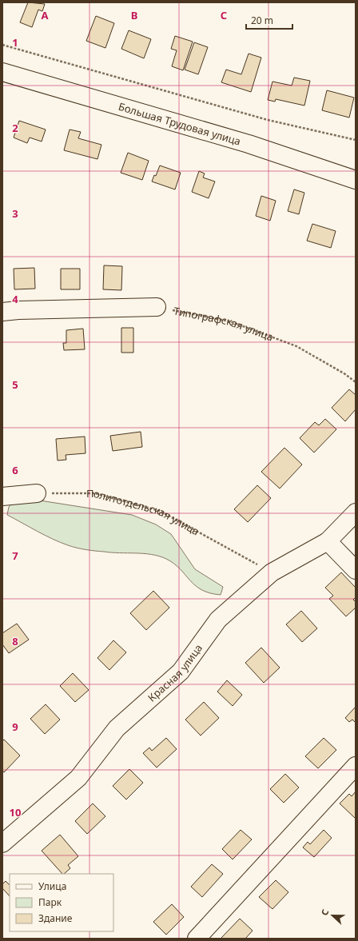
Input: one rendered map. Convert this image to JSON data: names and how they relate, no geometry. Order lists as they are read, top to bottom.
{
  "streets": {
    "street": ["Большая Трудовая улица", "Красная улица"],
    "path": ["Типографская улица", "Политотдельская улица"]
  },
  "crossings": [
    ["Политотдельская улица", "Красная улица"]
  ],
  "legend": ["Улица", "Парк", "Здание"],
  "scale_bar": "20 m",
  "north": "left",
  "grid": {
    "columns": ["A", "B", "C"],
    "rows": [
      "1",
      "2",
      "3",
      "4",
      "5",
      "6",
      "7",
      "8",
      "9",
      "10"
    ]
  }
}
